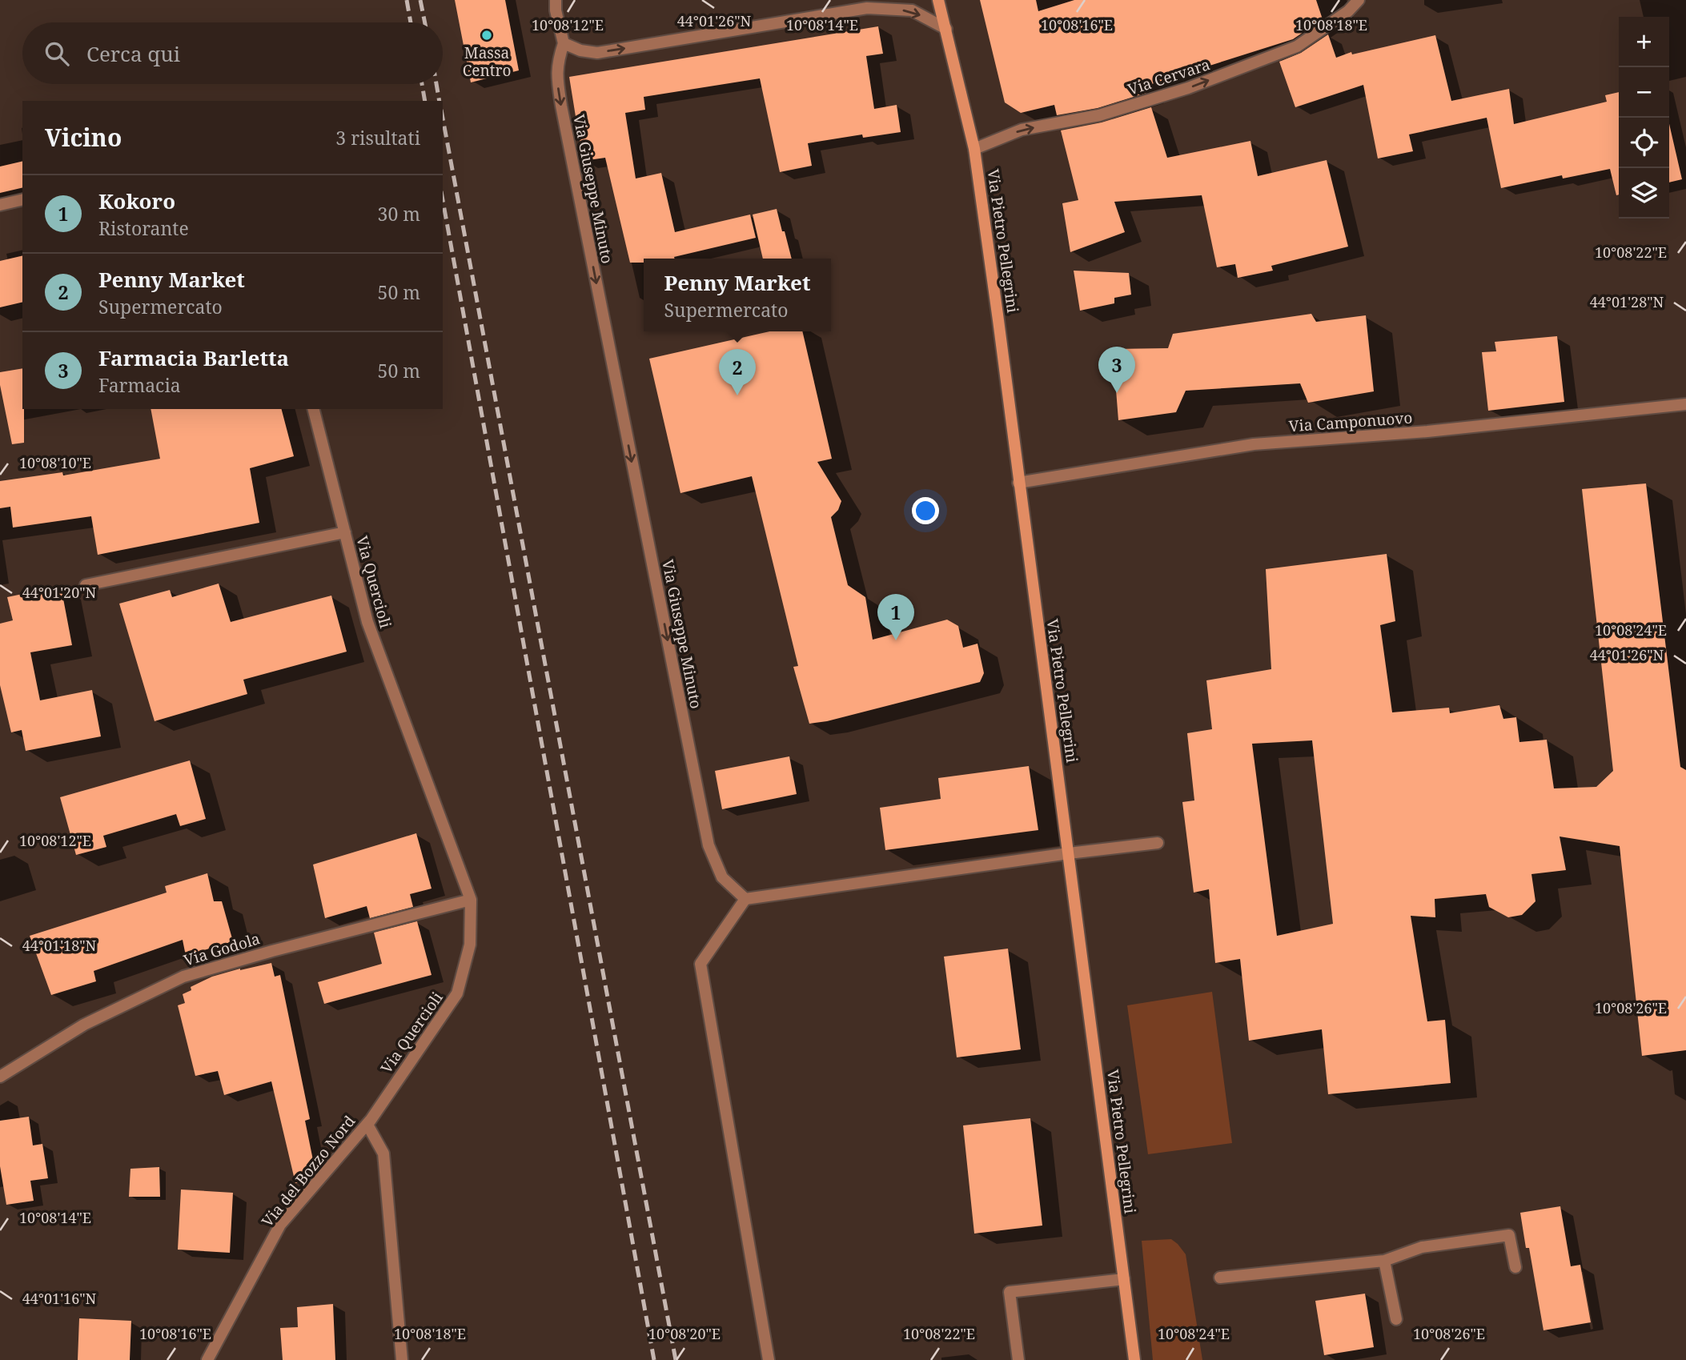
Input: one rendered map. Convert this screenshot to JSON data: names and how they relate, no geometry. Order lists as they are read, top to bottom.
{
  "streets": {
    "main road": ["Via Pietro Pellegrini"],
    "street": [
      "Via Cervara",
      "Via Giuseppe Minuto",
      "Via Camponuovo",
      "Via Quercioli",
      "Via Godola",
      "Via del Bozzo Nord"
    ]
  },
  "crossings": [
    ["Via Cervara", "Via Pietro Pellegrini"],
    ["Via Pietro Pellegrini", "Via Camponuovo"],
    ["Via Quercioli", "Via Godola"],
    ["Via Quercioli", "Via del Bozzo Nord"]
  ],
  "one_way": ["Via Cervara", "Via Giuseppe Minuto"],
  "places": ["Massa Centro"],
  "page": {
    "map_buttons": ["+", "−"],
    "search": "Cerca qui",
    "heading": ["Vicino", "3 risultati"],
    "list": [
      {
        "mark": "1",
        "name": "Kokoro",
        "note": "Ristorante",
        "value": "30 m"
      },
      {
        "mark": "2",
        "name": "Penny Market",
        "note": "Supermercato",
        "value": "50 m"
      },
      {
        "mark": "3",
        "name": "Farmacia Barletta",
        "note": "Farmacia",
        "value": "50 m"
      }
    ],
    "popup": ["Penny Market", "Supermercato"],
    "pins": ["3", "2", "1"]
  },
  "coordinates": [
    "44°01'26\"N",
    "10°08'12\"E",
    "10°08'14\"E",
    "10°08'16\"E",
    "10°08'18\"E",
    "10°08'22\"E",
    "44°01'28\"N",
    "10°08'10\"E",
    "44°01'20\"N",
    "10°08'24\"E",
    "44°01'18\"N",
    "10°08'26\"E",
    "44°01'16\"N",
    "10°08'20\"E"
  ]
}
